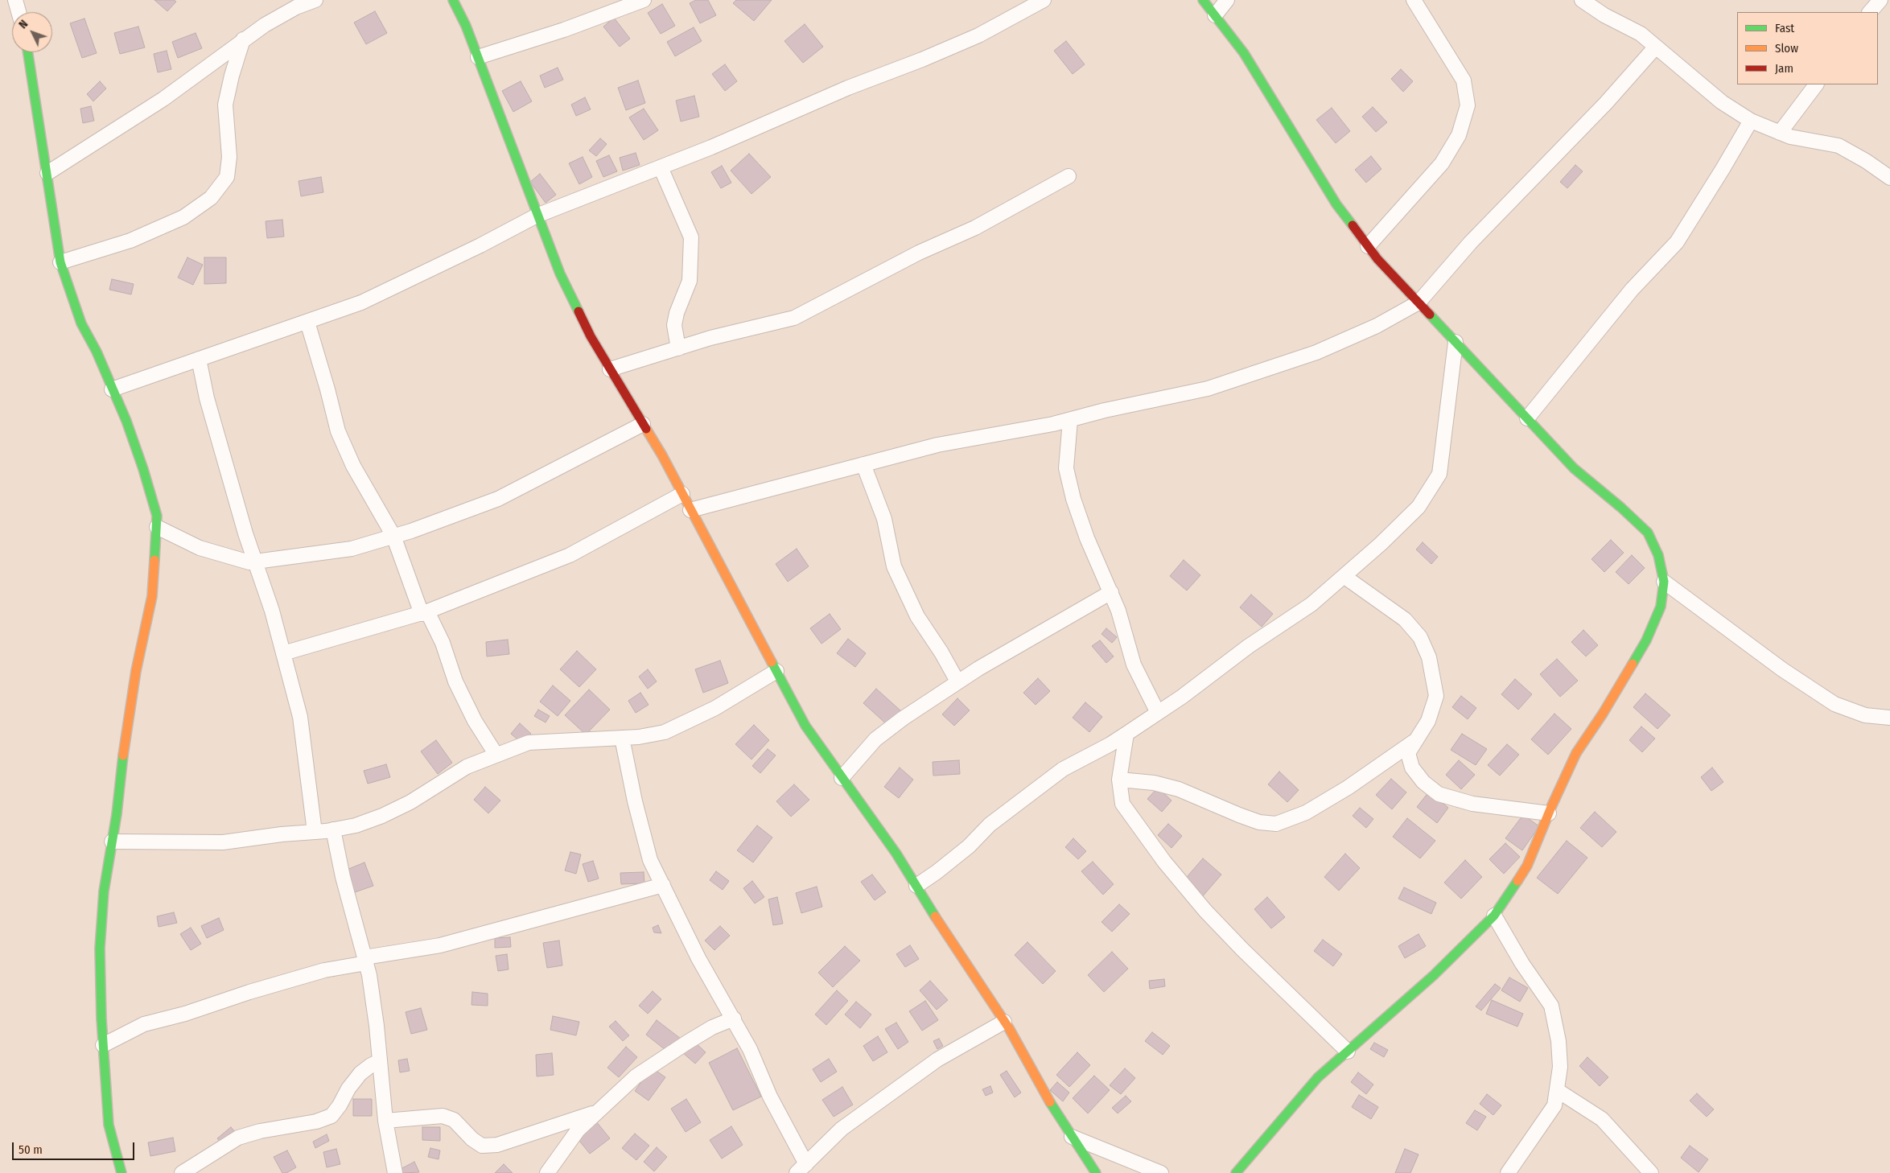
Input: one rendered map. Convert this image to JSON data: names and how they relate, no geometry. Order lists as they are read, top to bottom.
{
  "legend": ["Fast", "Slow", "Jam"],
  "scale_bar": "50 m",
  "north": "top left"
}
